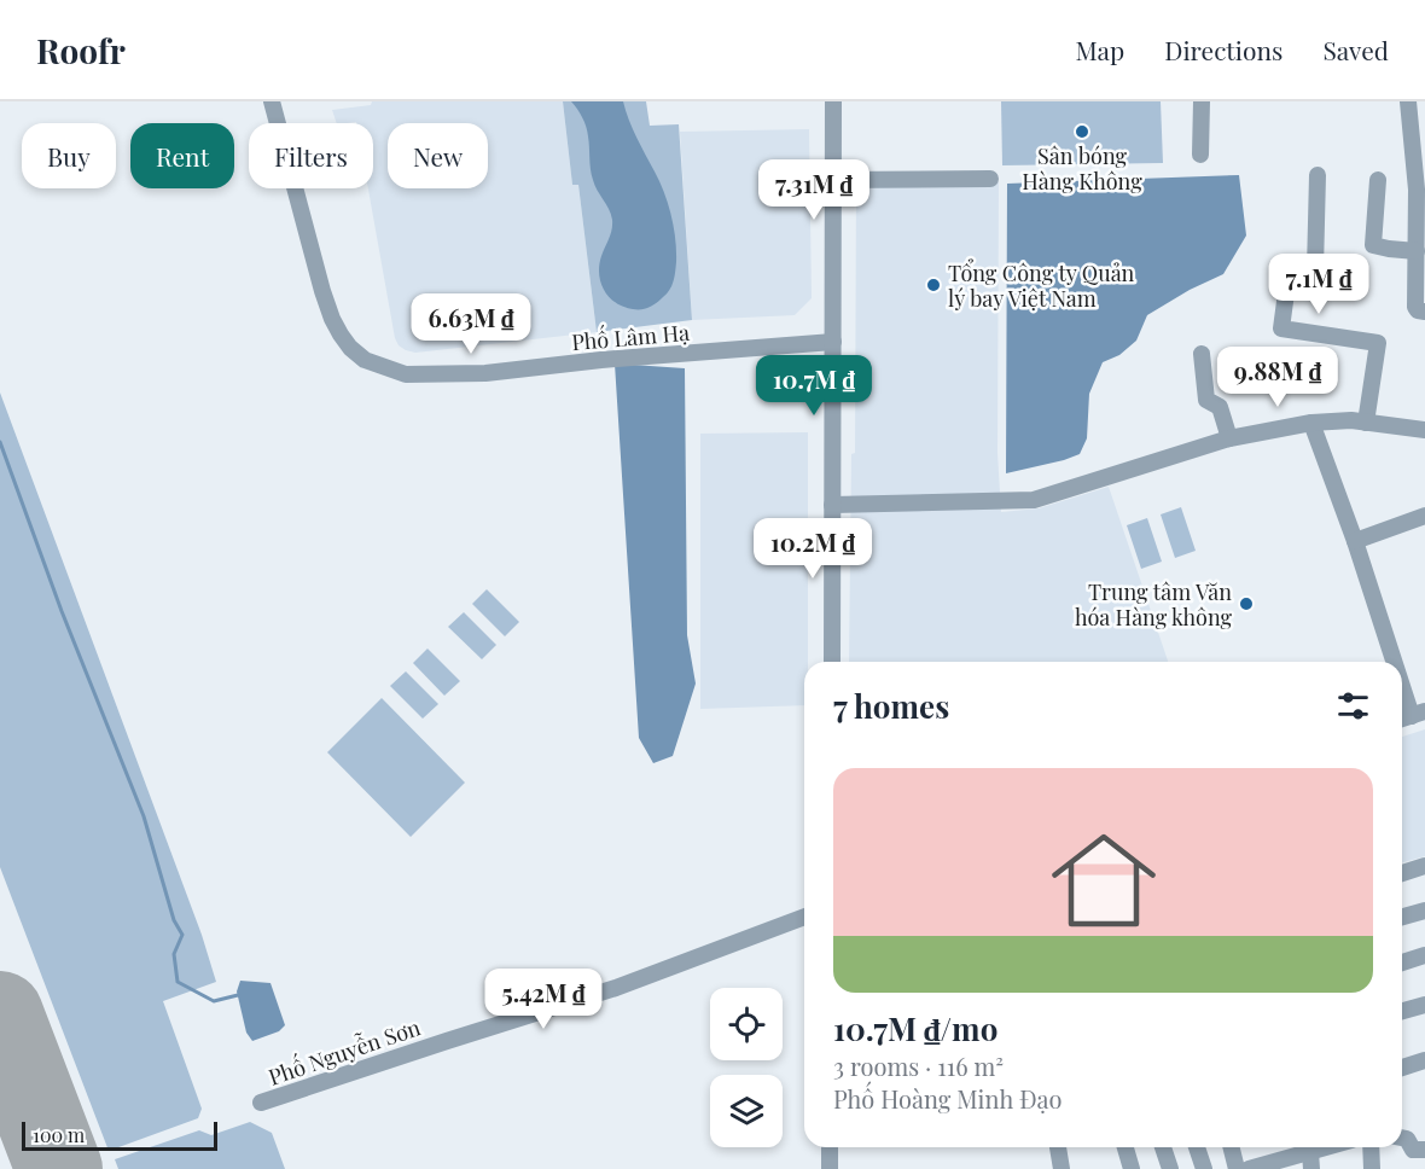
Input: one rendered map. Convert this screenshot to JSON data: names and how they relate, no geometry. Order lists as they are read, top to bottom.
{
  "streets": {
    "street": ["Phố Lâm Hạ", "Phố Nguyễn Sơn"]
  },
  "places": ["Sân bóng Hàng Không", "Tổng Công ty Quản lý bay Việt Nam", "Trung tâm Văn hóa Hàng không"],
  "scale_bar": "100 m",
  "page": {
    "header": "Roofr",
    "nav": ["Map", "Directions", "Saved"],
    "chip": [
      "Buy",
      "Rent",
      "Filters",
      "New"
    ],
    "price": [
      "7.31M ₫",
      "7.1M ₫",
      "6.63M ₫",
      "9.88M ₫",
      "10.7M ₫",
      "10.2M ₫",
      "5.42M ₫"
    ],
    "heading": "7 homes",
    "list": [
      {
        "name": "10.7M ₫/mo",
        "note": "3 rooms · 116 m² · Phố Hoàng Minh Đạo"
      }
    ],
    "scale": "100 m"
  }
}
